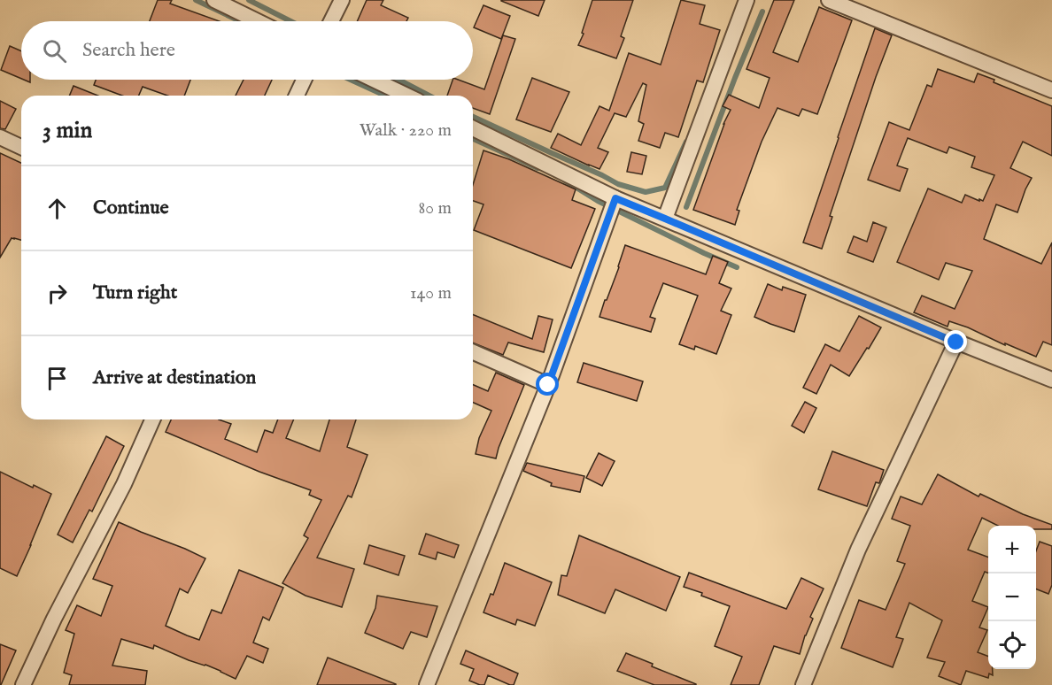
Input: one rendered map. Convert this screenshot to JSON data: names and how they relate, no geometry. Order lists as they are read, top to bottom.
{
  "page": {
    "search": "Search here",
    "heading": ["3 min", "Walk · 220 m"],
    "list": [
      ["Continue", "80 m"],
      ["Turn right", "140 m"],
      "Arrive at destination"
    ],
    "map_buttons": ["+", "−"]
  }
}
